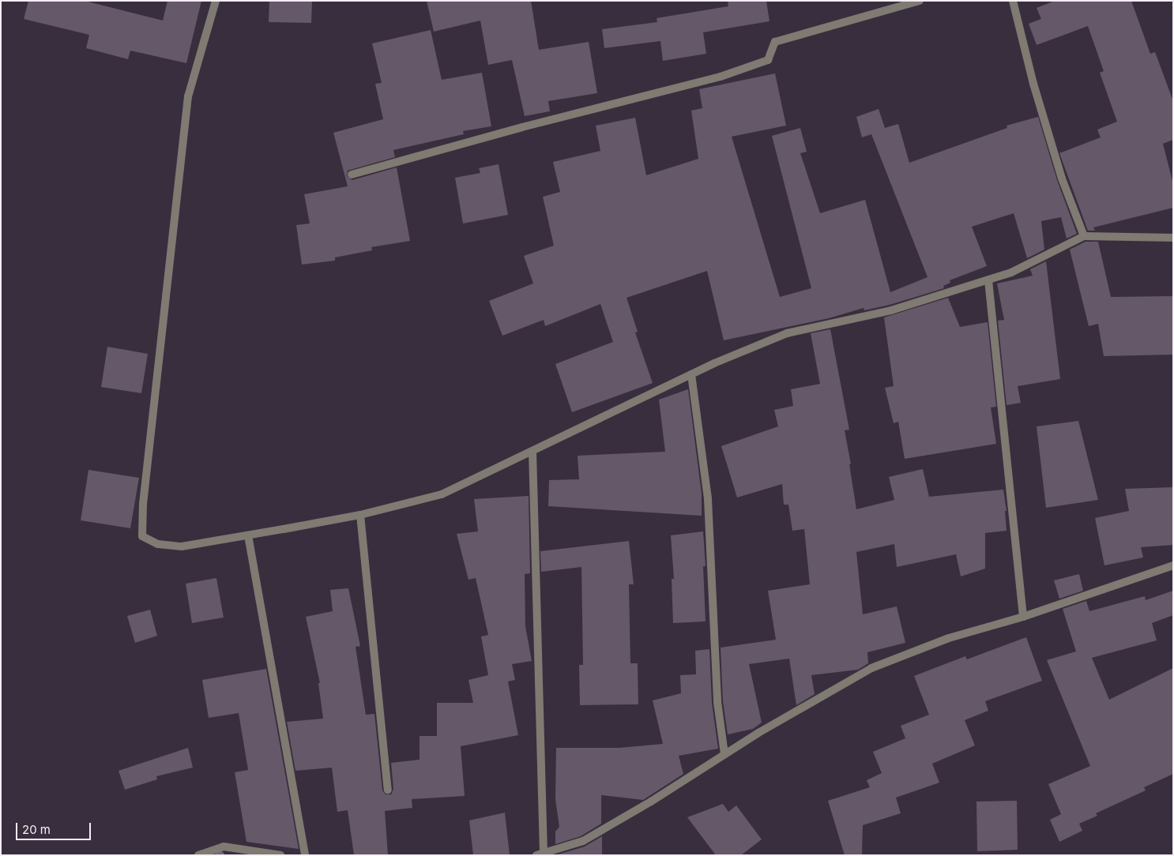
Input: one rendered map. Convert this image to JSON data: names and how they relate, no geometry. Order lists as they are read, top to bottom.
{
  "scale_bar": "20 m"
}
